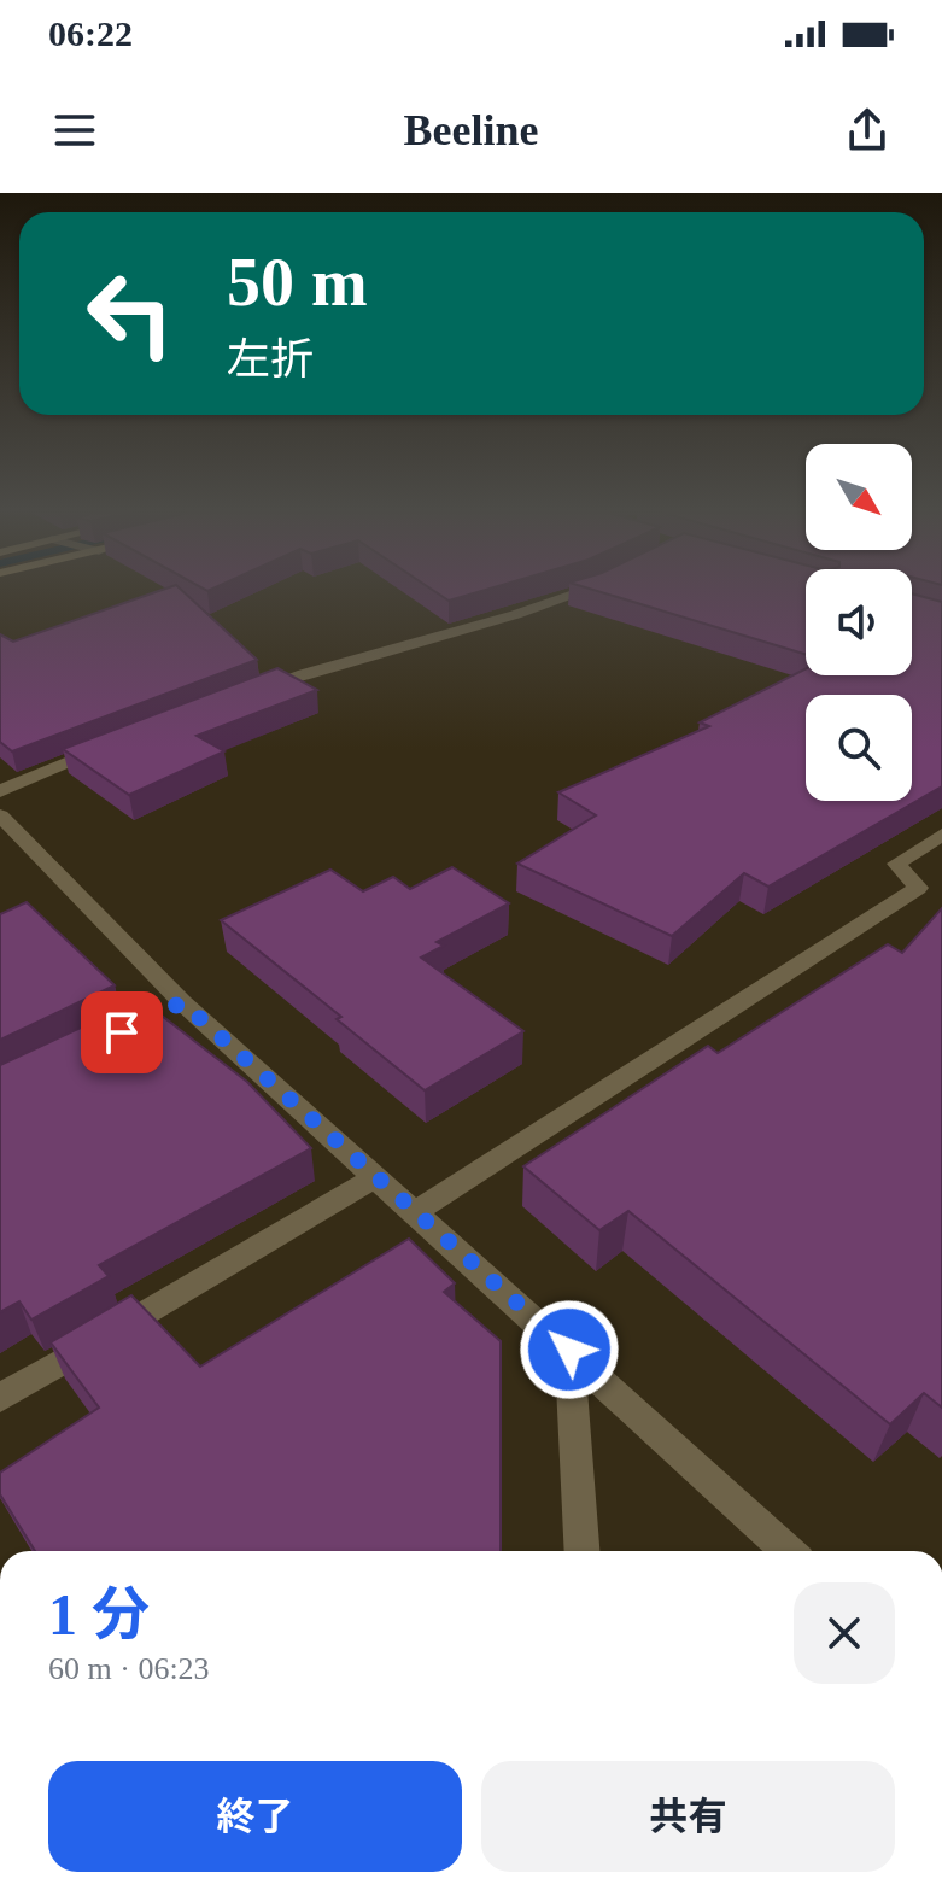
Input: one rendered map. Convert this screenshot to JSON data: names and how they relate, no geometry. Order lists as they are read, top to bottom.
{
  "north": "bottom right",
  "page": {
    "status": "06:22",
    "header": "Beeline",
    "turn": ["50 m", "左折"],
    "heading": ["1 分", "60 m · 06:23"],
    "buttons": ["終了", "共有"]
  }
}
